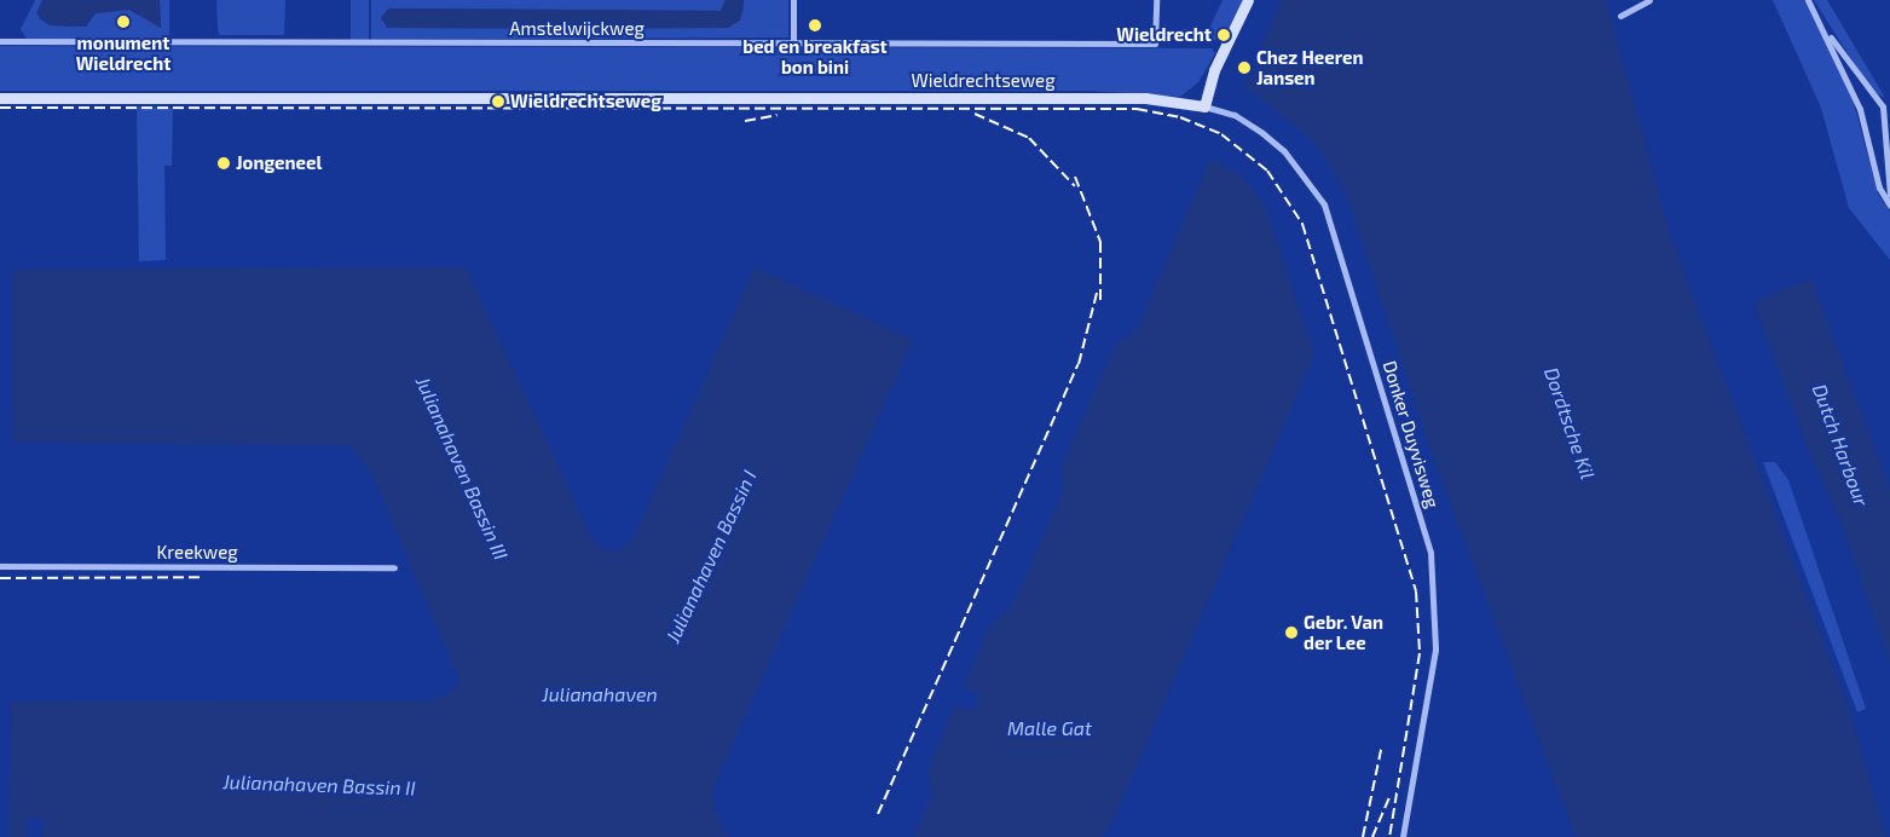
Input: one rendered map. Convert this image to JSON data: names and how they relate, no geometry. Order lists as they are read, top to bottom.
{
  "streets": {
    "street": [
      "Amstelwijckweg",
      "Wieldrechtseweg",
      "Donker Duyvisweg",
      "Kreekweg"
    ]
  },
  "crossings": [
    ["Wieldrechtseweg", "Donker Duyvisweg"]
  ],
  "water": [
    "Dordtsche Kil",
    "Dutch Harbour",
    "Julianahaven Bassin III",
    "Julianahaven Bassin I",
    "Julianahaven",
    "Malle Gat",
    "Julianahaven Bassin II"
  ],
  "places": [
    "monument Wieldrecht",
    "bed en breakfast bon bini",
    "Wieldrecht",
    "Chez Heeren Jansen",
    "Wieldrechtseweg",
    "Jongeneel",
    "Gebr. Van der Lee"
  ]
}
